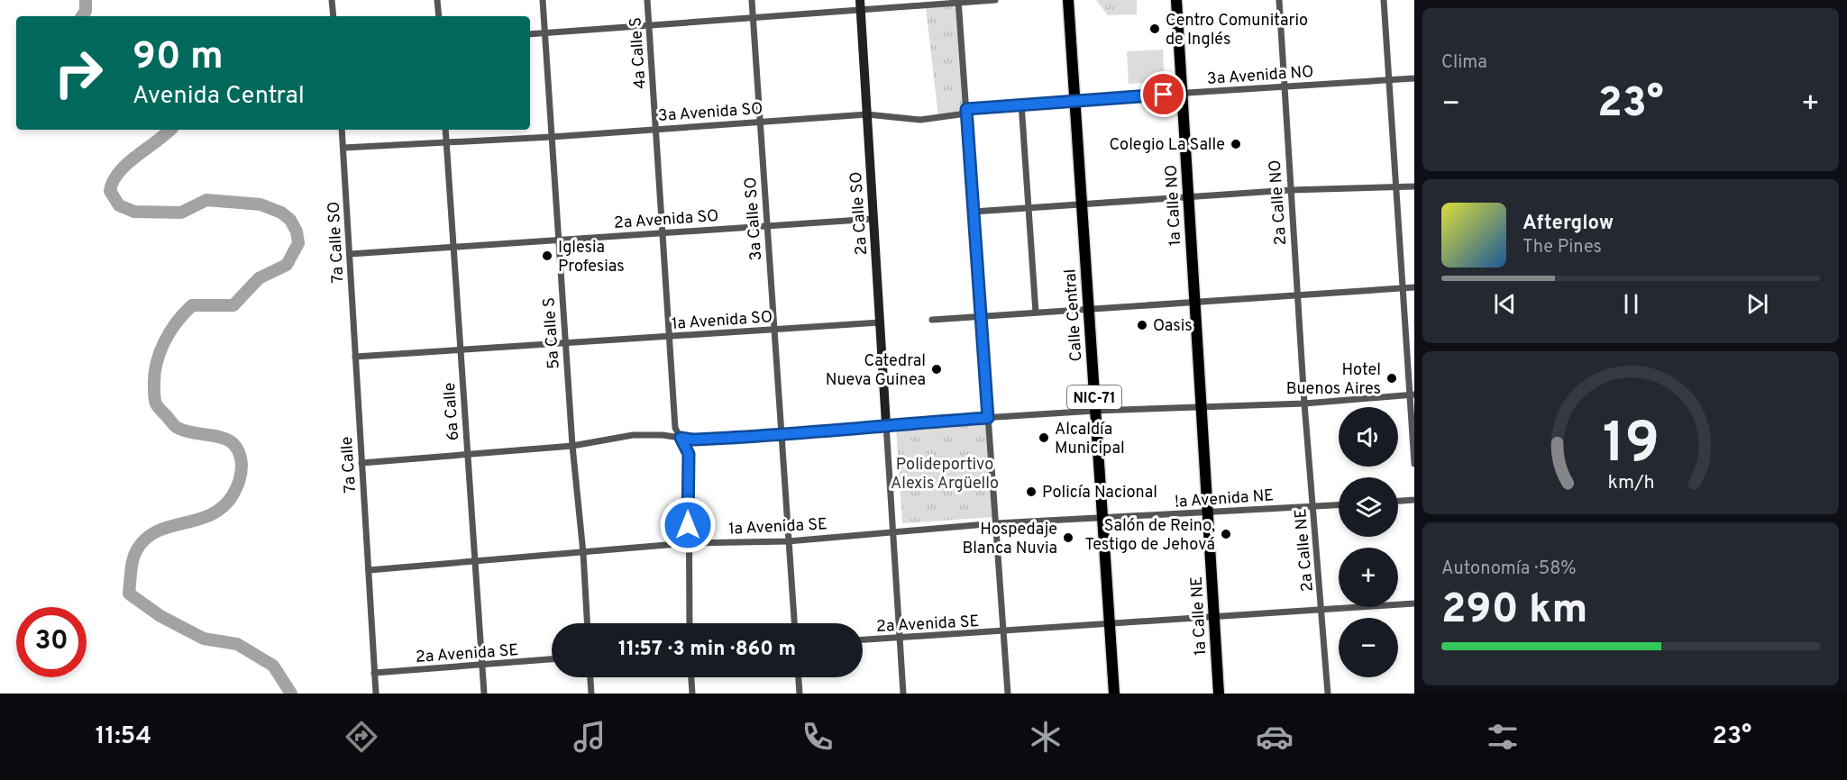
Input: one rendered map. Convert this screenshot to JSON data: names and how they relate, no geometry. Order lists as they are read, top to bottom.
{
  "streets": {
    "highway": [
      "1a Calle NO",
      "Calle Central",
      "NIC-71",
      "1a Calle NE"
    ],
    "street": [
      "4a Calle S",
      "3a Avenida NO",
      "3a Avenida SO",
      "2a Calle NO",
      "2a Calle SO",
      "2a Avenida SO",
      "3a Calle SO",
      "7a Calle SO",
      "1a Avenida SO",
      "5a Calle S",
      "6a Calle",
      "7a Calle",
      "!a Avenida NE",
      "1a Avenida SE",
      "2a Calle NE",
      "2a Avenida SE"
    ]
  },
  "crossings": [
    ["4a Calle S", "3a Avenida SO"],
    ["4a Calle S", "2a Avenida SO"],
    ["4a Calle S", "1a Avenida SO"],
    ["4a Calle S", "1a Avenida SE"],
    ["3a Avenida NO", "3a Avenida SO"],
    ["3a Avenida NO", "2a Calle NO"],
    ["3a Avenida NO", "1a Calle NO"],
    ["3a Avenida NO", "Calle Central"],
    ["3a Avenida SO", "2a Calle SO"],
    ["3a Avenida SO", "3a Calle SO"],
    ["3a Avenida SO", "7a Calle SO"],
    ["3a Avenida SO", "Calle Central"],
    ["3a Avenida SO", "5a Calle S"],
    ["3a Avenida SO", "6a Calle"],
    ["2a Calle NO", "2a Calle NE"],
    ["1a Calle NO", "1a Calle NE"],
    ["2a Calle SO", "2a Avenida SO"],
    ["2a Calle SO", "1a Avenida SO"],
    ["2a Avenida SO", "3a Calle SO"],
    ["2a Avenida SO", "7a Calle SO"],
    ["2a Avenida SO", "5a Calle S"],
    ["2a Avenida SO", "6a Calle"],
    ["3a Calle SO", "1a Avenida SO"],
    ["3a Calle SO", "1a Avenida SE"],
    ["7a Calle SO", "1a Avenida SO"],
    ["7a Calle SO", "7a Calle"],
    ["Calle Central", "!a Avenida NE"],
    ["Calle Central", "2a Avenida SE"],
    ["1a Avenida SO", "5a Calle S"],
    ["1a Avenida SO", "6a Calle"],
    ["1a Avenida SO", "7a Calle"],
    ["5a Calle S", "1a Avenida SE"],
    ["6a Calle", "1a Avenida SE"],
    ["6a Calle", "2a Avenida SE"],
    ["7a Calle", "1a Avenida SE"],
    ["7a Calle", "2a Avenida SE"],
    ["!a Avenida NE", "1a Avenida SE"],
    ["!a Avenida NE", "2a Calle NE"],
    ["!a Avenida NE", "1a Calle NE"],
    ["2a Calle NE", "2a Avenida SE"],
    ["1a Calle NE", "2a Avenida SE"]
  ],
  "parks": ["Polideportivo Alexis Argüello"],
  "places": [
    "Centro Comunitario de Inglés",
    "Colegio La Salle",
    "Iglesia Profesias",
    "Oasis",
    "Catedral Nueva Guinea",
    "Hotel Buenos Aires",
    "Alcaldía Municipal",
    "Policía Nacional",
    "Salón de Reino, Testigo de Jehová",
    "Hospedaje Blanca Nuvia"
  ],
  "page": {
    "tile": [
      "Clima",
      ["Autonomía · 58%", "290 km"]
    ],
    "turn": ["90 m", "Avenida Central"],
    "heat": ["−", "23°", "+"],
    "song": ["Afterglow", "The Pines"],
    "map_buttons": ["+", "−"],
    "limit": "30",
    "trip": "11:57 · 3 min · 860 m",
    "tabs": ["11:54", "23°"],
    "gauge": ["19", "km/h"]
  }
}
